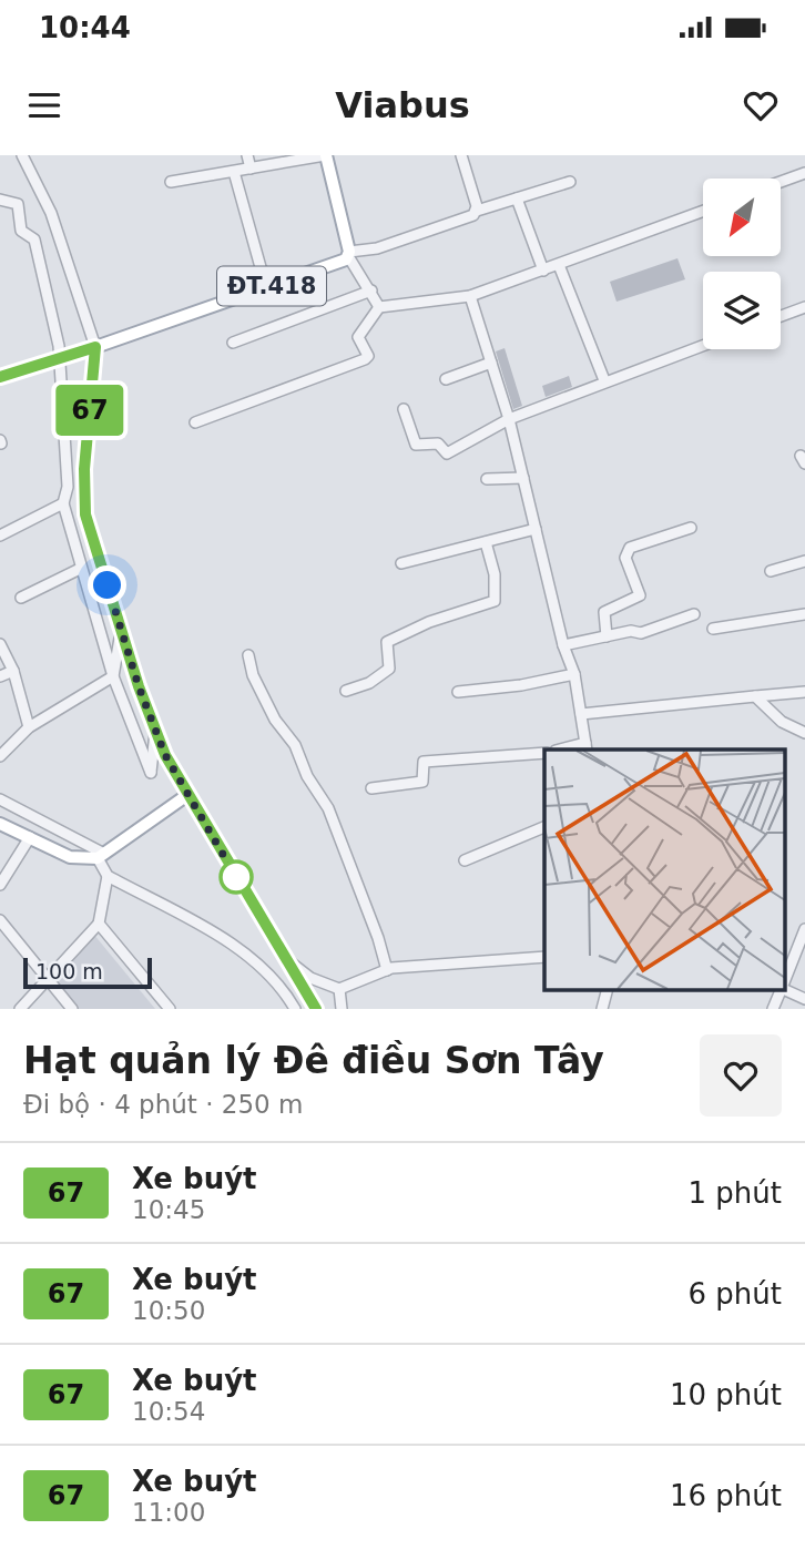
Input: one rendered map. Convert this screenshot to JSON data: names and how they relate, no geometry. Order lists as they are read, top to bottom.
{
  "streets": {
    "main road": ["ĐT.418"]
  },
  "lines": ["bus line 67"],
  "scale_bar": "100 m",
  "north": "bottom left",
  "page": {
    "status": "10:44",
    "header": "Viabus",
    "on_map": "67",
    "scale": "100 m",
    "heading": ["Hạt quản lý Đê điều Sơn Tây", "Đi bộ · 4 phút · 250 m"],
    "list": [
      {
        "mark": "67",
        "name": "Xe buýt",
        "note": "10:45",
        "value": "1 phút"
      },
      {
        "mark": "67",
        "name": "Xe buýt",
        "note": "10:50",
        "value": "6 phút"
      },
      {
        "mark": "67",
        "name": "Xe buýt",
        "note": "10:54",
        "value": "10 phút"
      },
      {
        "mark": "67",
        "name": "Xe buýt",
        "note": "11:00",
        "value": "16 phút"
      }
    ]
  }
}
